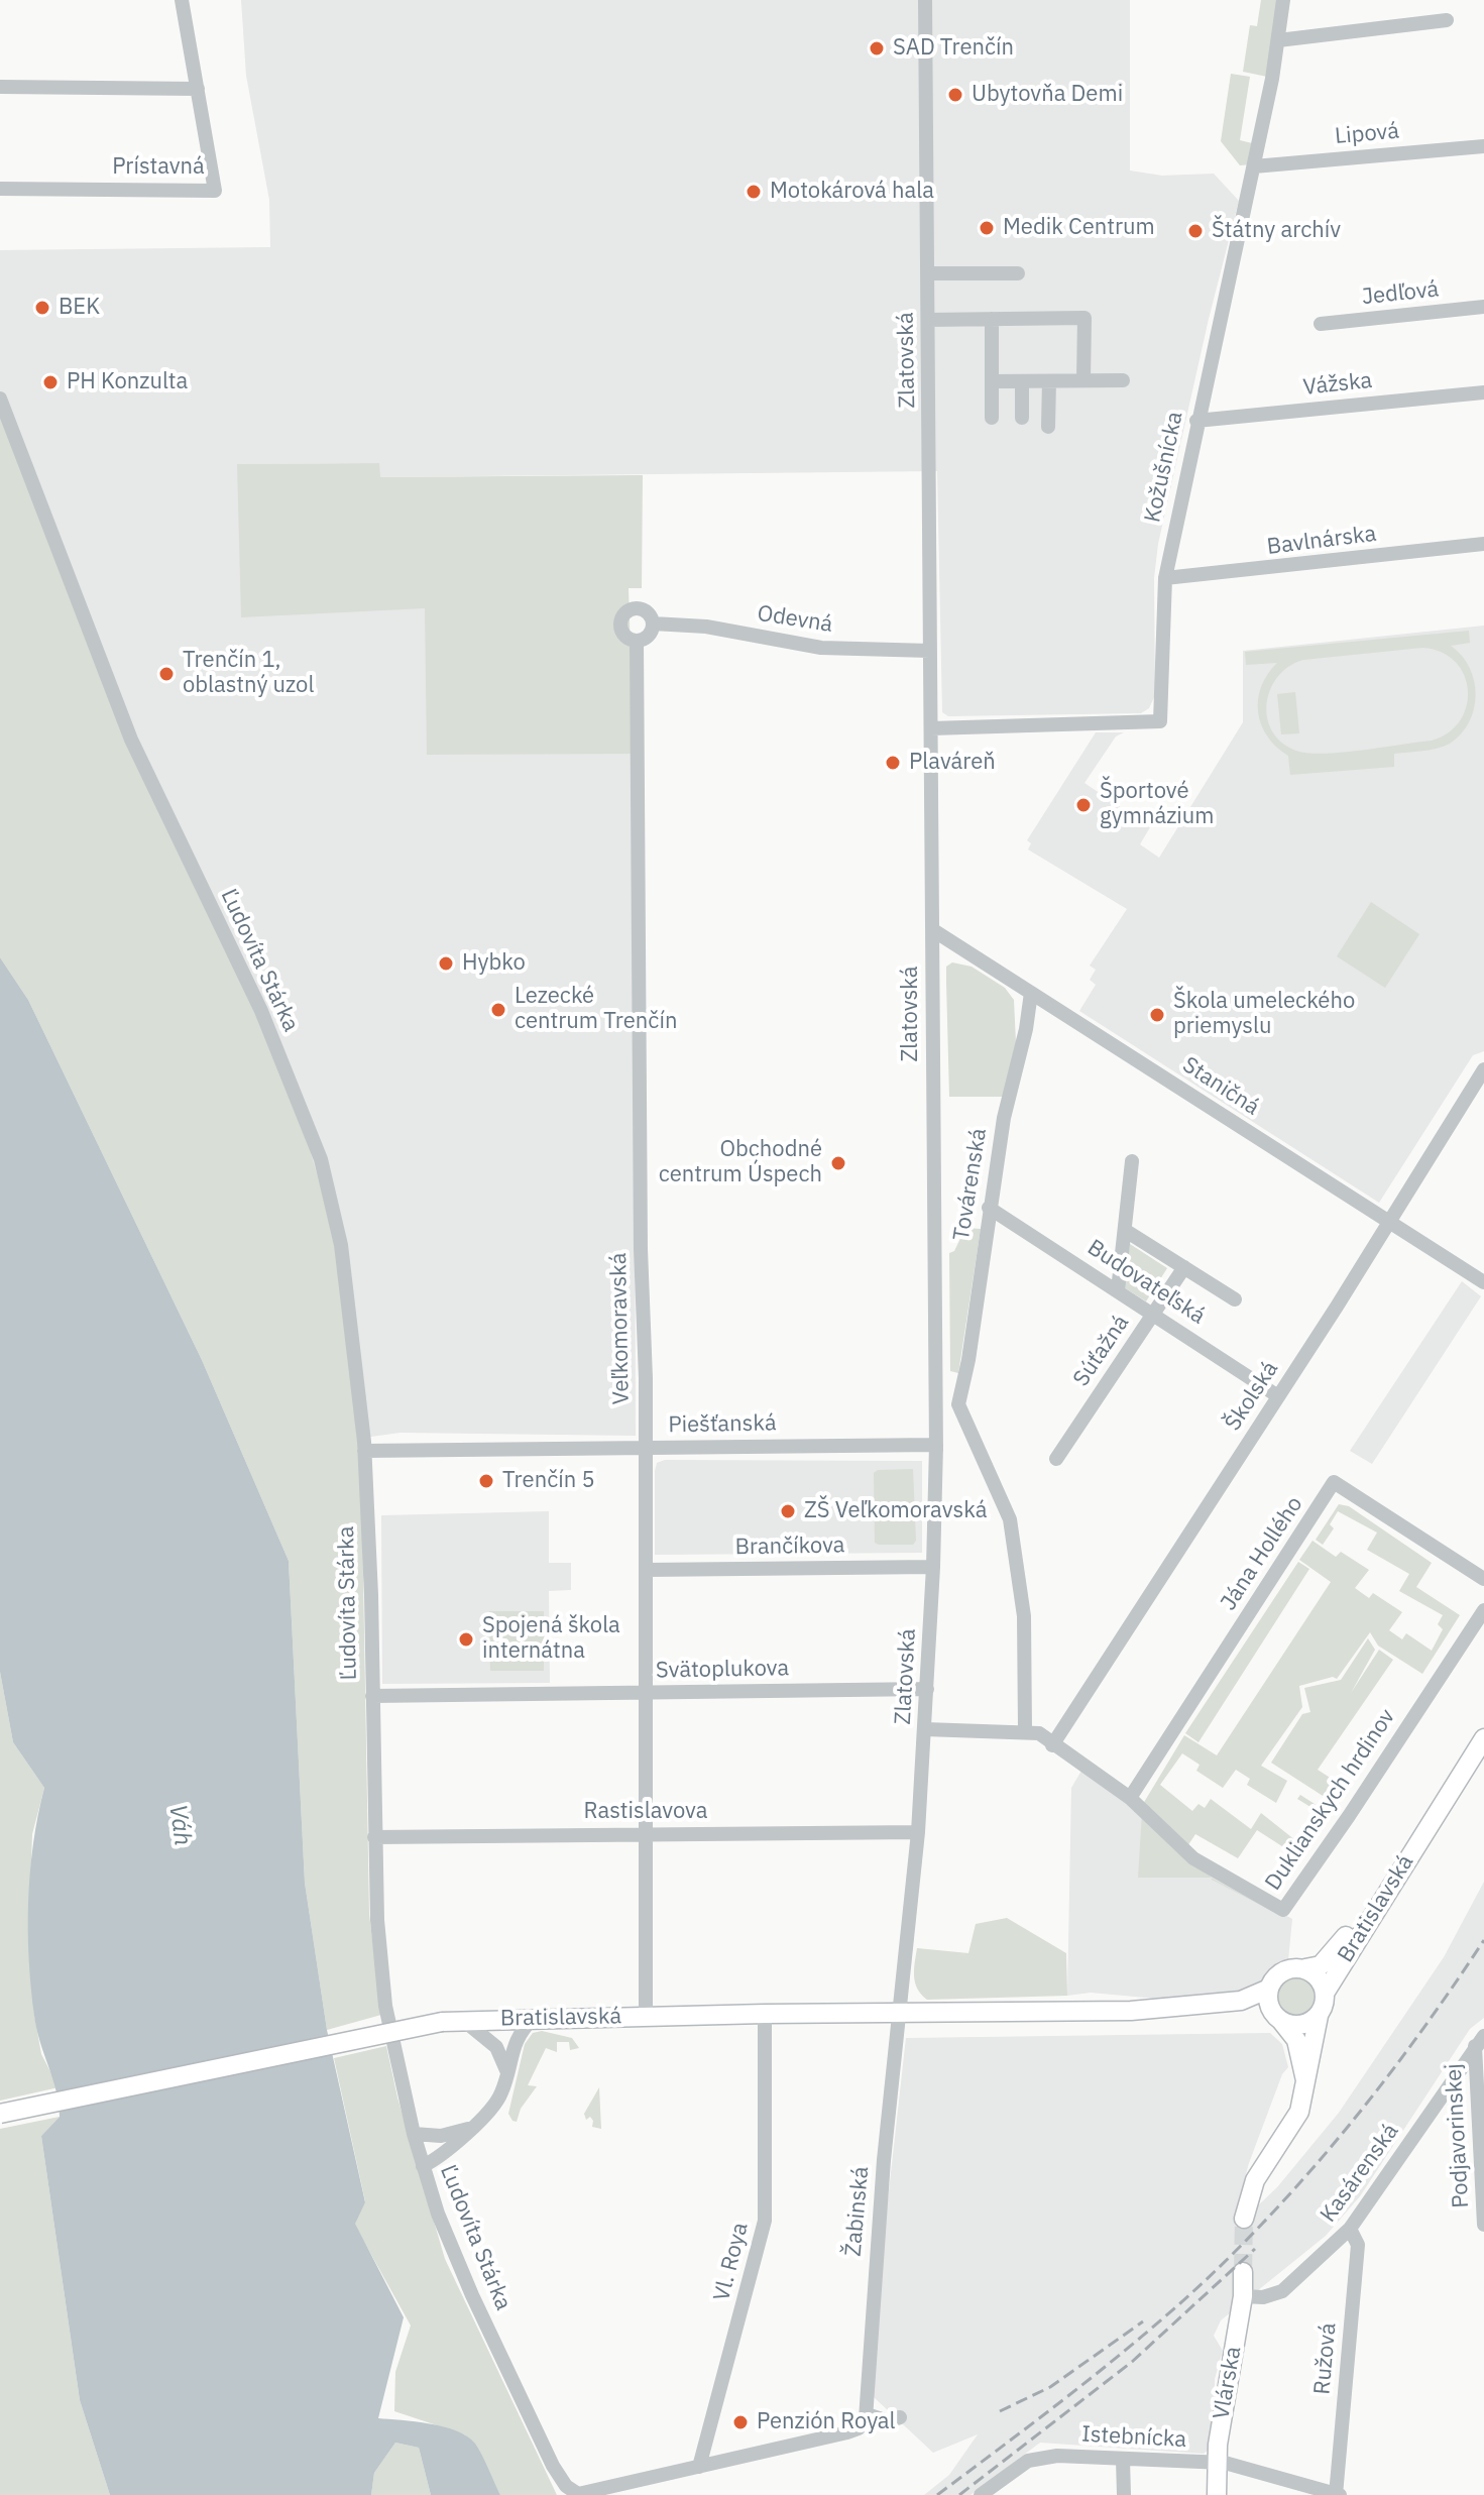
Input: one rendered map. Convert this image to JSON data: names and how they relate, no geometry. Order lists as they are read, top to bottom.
{
  "streets": {
    "main road": ["Bratislavská", "Vlárska"],
    "street": [
      "Lipová",
      "Prístavná",
      "Jedľová",
      "Zlatovská",
      "Vážska",
      "Kožušnícka",
      "Bavlnárska",
      "Odevná",
      "Ľudovíta Stárka",
      "Staničná",
      "Továrenská",
      "Budovateľská",
      "Veľkomoravská",
      "Súťažná",
      "Školská",
      "Piešťanská",
      "Brančíkova",
      "Jána Hollého",
      "Svätoplukova",
      "Duklianskych hrdinov",
      "Rastislavova",
      "Podjavorinskej",
      "Kasárenská",
      "Žabinská",
      "Vl. Roya",
      "Ružová",
      "Istebnícka"
    ]
  },
  "crossings": [
    ["Lipová", "Kožušnícka"],
    ["Zlatovská", "Kožušnícka"],
    ["Zlatovská", "Odevná"],
    ["Zlatovská", "Staničná"],
    ["Zlatovská", "Piešťanská"],
    ["Zlatovská", "Brančíkova"],
    ["Zlatovská", "Svätoplukova"],
    ["Zlatovská", "Duklianskych hrdinov"],
    ["Zlatovská", "Rastislavova"],
    ["Zlatovská", "Bratislavská"],
    ["Zlatovská", "Žabinská"],
    ["Vážska", "Kožušnícka"],
    ["Kožušnícka", "Bavlnárska"],
    ["Odevná", "Veľkomoravská"],
    ["Ľudovíta Stárka", "Piešťanská"],
    ["Ľudovíta Stárka", "Svätoplukova"],
    ["Ľudovíta Stárka", "Rastislavova"],
    ["Ľudovíta Stárka", "Žabinská"],
    ["Ľudovíta Stárka", "Vl. Roya"],
    ["Staničná", "Továrenská"],
    ["Staničná", "Školská"],
    ["Továrenská", "Budovateľská"],
    ["Továrenská", "Duklianskych hrdinov"],
    ["Budovateľská", "Súťažná"],
    ["Budovateľská", "Školská"],
    ["Veľkomoravská", "Piešťanská"],
    ["Veľkomoravská", "Brančíkova"],
    ["Veľkomoravská", "Svätoplukova"],
    ["Veľkomoravská", "Rastislavova"],
    ["Veľkomoravská", "Bratislavská"],
    ["Školská", "Duklianskych hrdinov"],
    ["Jána Hollého", "Duklianskych hrdinov"],
    ["Bratislavská", "Žabinská"],
    ["Bratislavská", "Vl. Roya"],
    ["Podjavorinskej", "Kasárenská"],
    ["Kasárenská", "Ružová"],
    ["Kasárenská", "Vlárska"],
    ["Ružová", "Istebnícka"],
    ["Vlárska", "Istebnícka"]
  ],
  "water": ["Váh"],
  "places": [
    "SAD Trenčín",
    "Ubytovňa Demi",
    "Motokárová hala",
    "Medik Centrum",
    "Štátny archív",
    "BEK",
    "PH Konzulta",
    "Trenčín 1, oblastný uzol",
    "Plaváreň",
    "Športové gymnázium",
    "Hybko",
    "Lezecké centrum Trenčín",
    "Škola umeleckého priemyslu",
    "Obchodné centrum Úspech",
    "Trenčín 5",
    "ZŠ Veľkomoravská",
    "Spojená škola internátna",
    "Penzión Royal"
  ]
}
